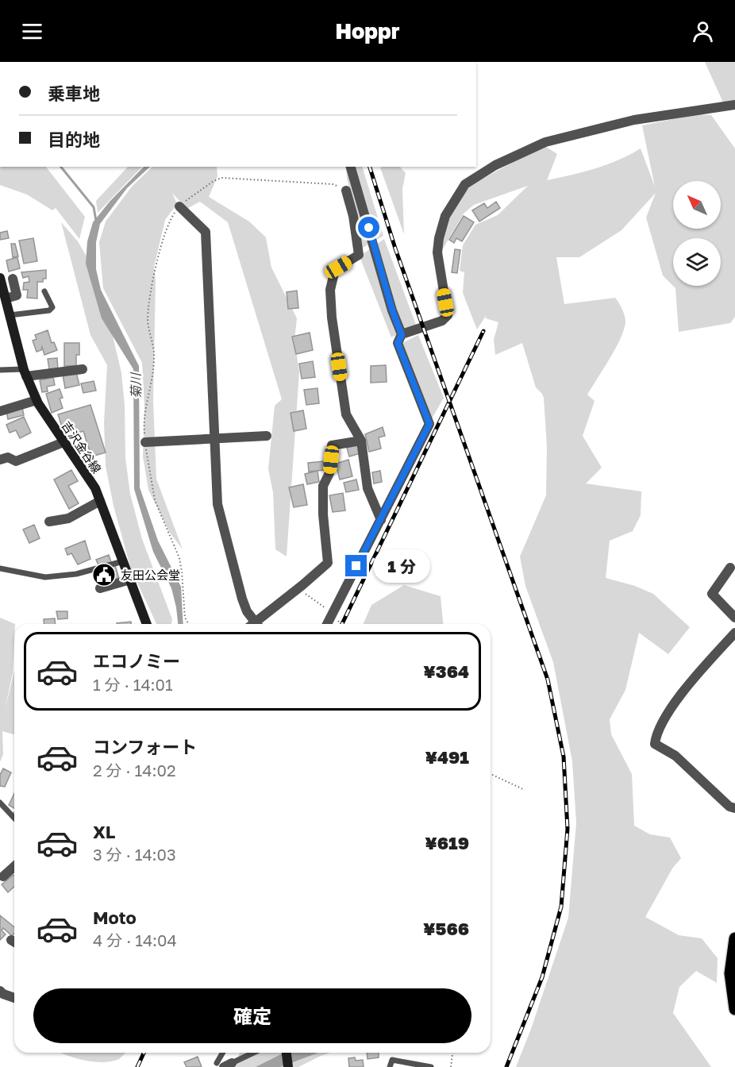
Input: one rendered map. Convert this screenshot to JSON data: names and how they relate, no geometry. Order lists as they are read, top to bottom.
{
  "streets": {
    "main road": ["吉沢金谷線"]
  },
  "water": ["菊川"],
  "places": {
    "public building": ["友田公会堂"]
  },
  "north": "top left",
  "page": {
    "header": "Hoppr",
    "banner": ["乗車地", "目的地"],
    "bubble": "1 分",
    "list": [
      {
        "name": "エコノミー",
        "note": "1 分 · 14:01",
        "value": "¥364"
      },
      {
        "name": "コンフォート",
        "note": "2 分 · 14:02",
        "value": "¥491"
      },
      {
        "name": "XL",
        "note": "3 分 · 14:03",
        "value": "¥619"
      },
      {
        "name": "Moto",
        "note": "4 分 · 14:04",
        "value": "¥566"
      }
    ],
    "buttons": "確定"
  }
}
